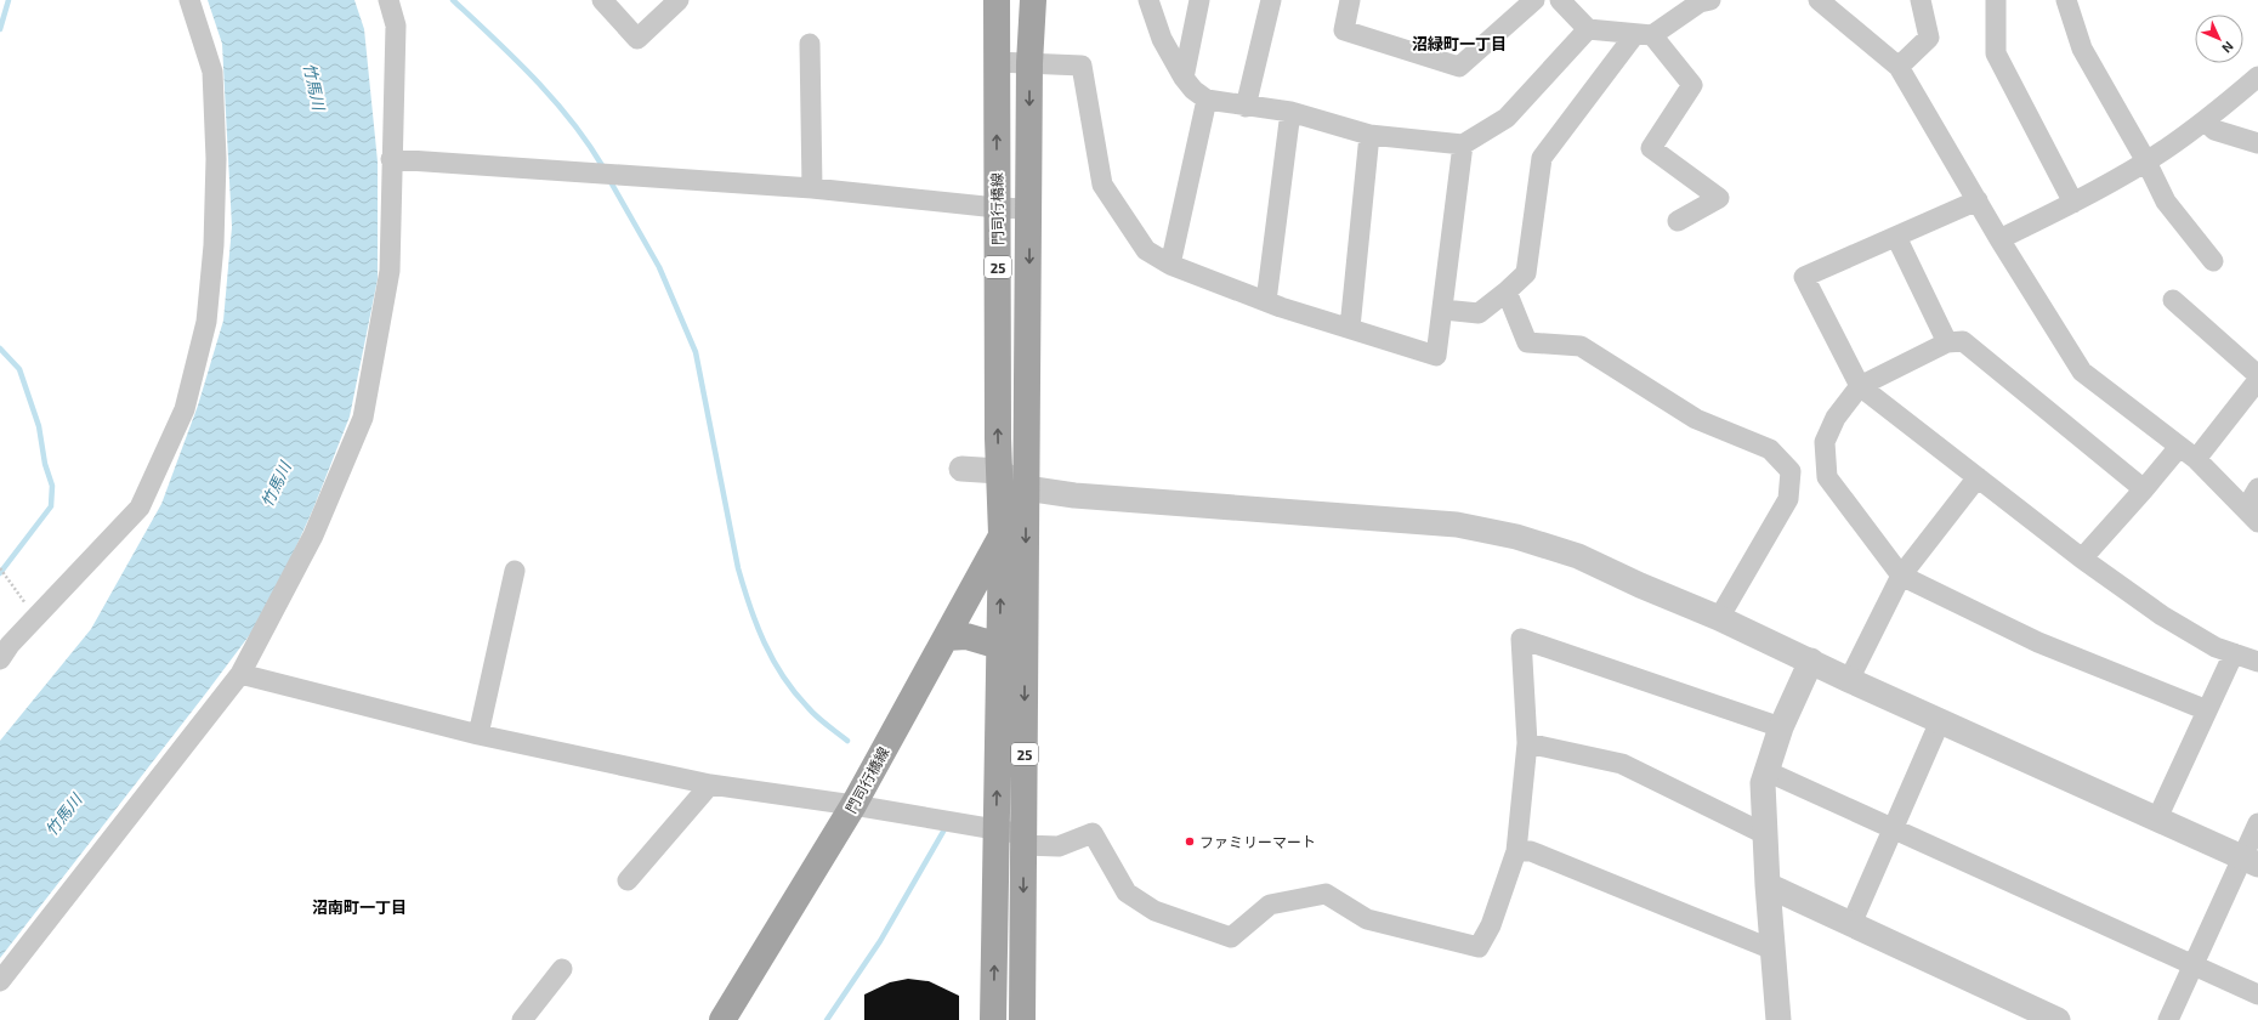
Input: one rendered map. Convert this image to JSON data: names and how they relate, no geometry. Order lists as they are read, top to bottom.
{
  "streets": {
    "main road": ["門司行橋線", "25"]
  },
  "districts": ["沼緑町一丁目", "沼南町一丁目"],
  "water": ["竹馬川"],
  "places": ["ファミリーマート"],
  "north": "bottom right"
}
